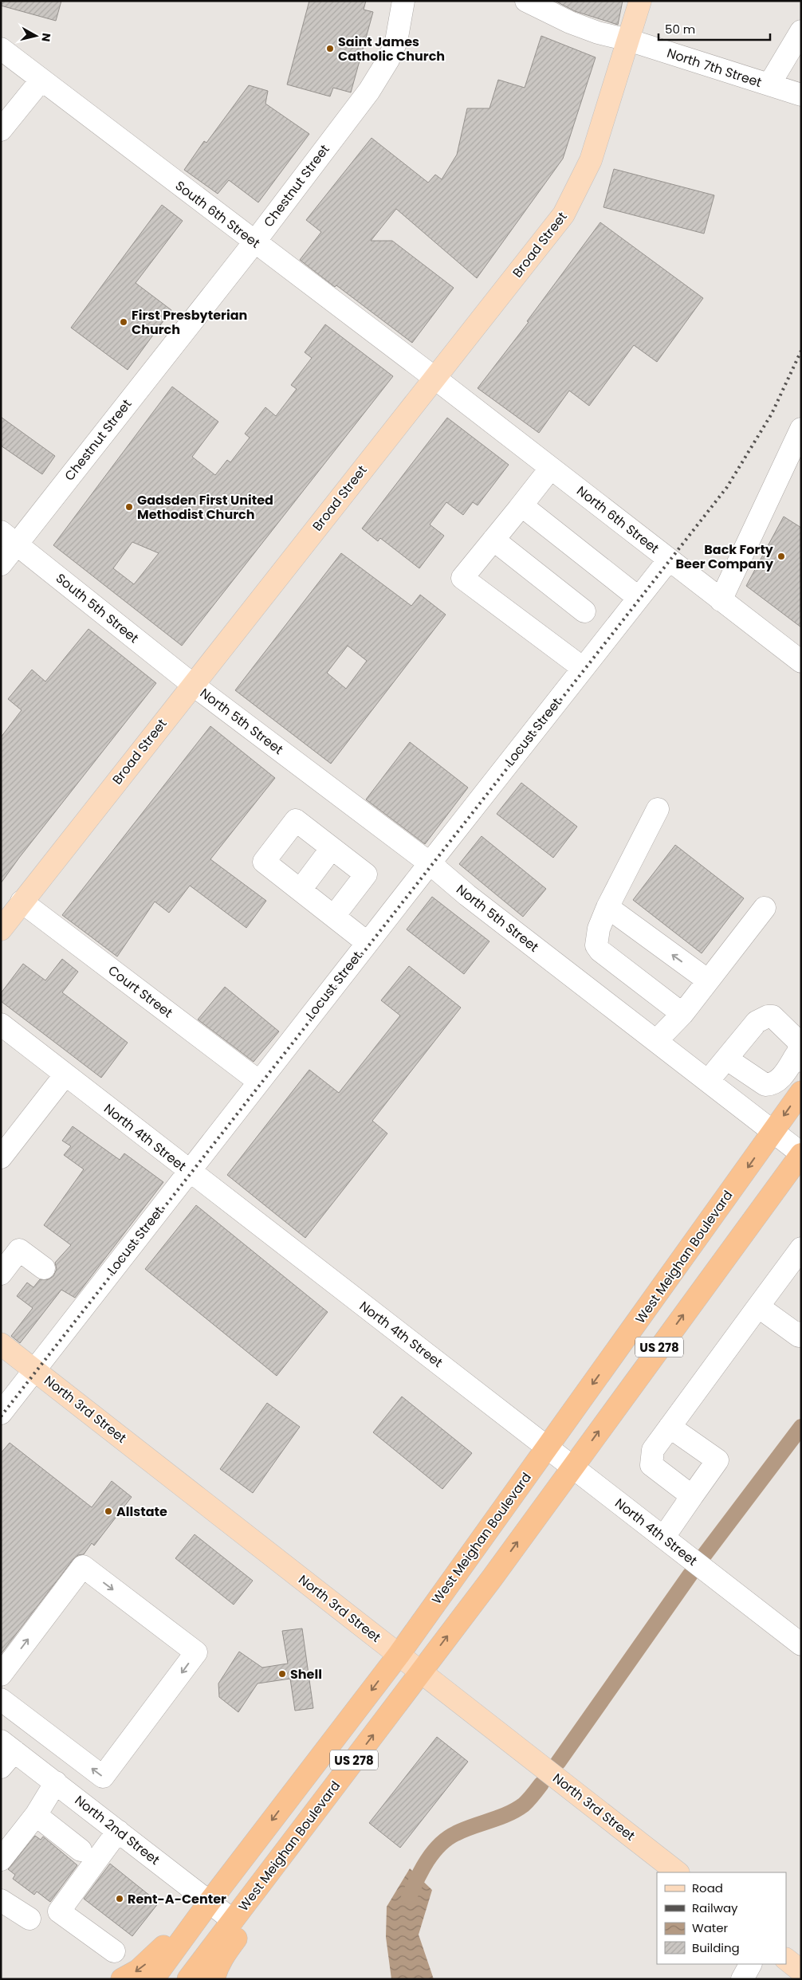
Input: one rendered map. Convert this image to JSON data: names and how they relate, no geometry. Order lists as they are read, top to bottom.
{
  "streets": {
    "highway": ["West Meighan Boulevard", "US 278"],
    "main road": ["Broad Street", "North 3rd Street"],
    "street": [
      "North 7th Street",
      "Chestnut Street",
      "South 6th Street",
      "North 6th Street",
      "South 5th Street",
      "North 5th Street",
      "Locust Street",
      "Court Street",
      "North 4th Street",
      "North 2nd Street"
    ]
  },
  "crossings": [
    ["North 7th Street", "Broad Street"],
    ["Chestnut Street", "South 6th Street"],
    ["Chestnut Street", "South 5th Street"],
    ["South 6th Street", "Broad Street"],
    ["South 6th Street", "North 6th Street"],
    ["Broad Street", "North 6th Street"],
    ["Broad Street", "South 5th Street"],
    ["Broad Street", "North 5th Street"],
    ["Broad Street", "Court Street"],
    ["North 6th Street", "Locust Street"],
    ["South 5th Street", "North 5th Street"],
    ["North 5th Street", "Locust Street"],
    ["North 5th Street", "West Meighan Boulevard"],
    ["Locust Street", "Court Street"],
    ["Locust Street", "North 4th Street"],
    ["Locust Street", "North 3rd Street"],
    ["North 4th Street", "West Meighan Boulevard"],
    ["West Meighan Boulevard", "North 3rd Street"],
    ["West Meighan Boulevard", "North 2nd Street"]
  ],
  "places": [
    "Saint James Catholic Church",
    "First Presbyterian Church",
    "Gadsden First United Methodist Church",
    "Back Forty Beer Company",
    "Allstate",
    "Shell",
    "Rent-A-Center"
  ],
  "legend": [
    "Road",
    "Railway",
    "Water",
    "Building"
  ],
  "scale_bar": "50 m",
  "north": "right"
}
